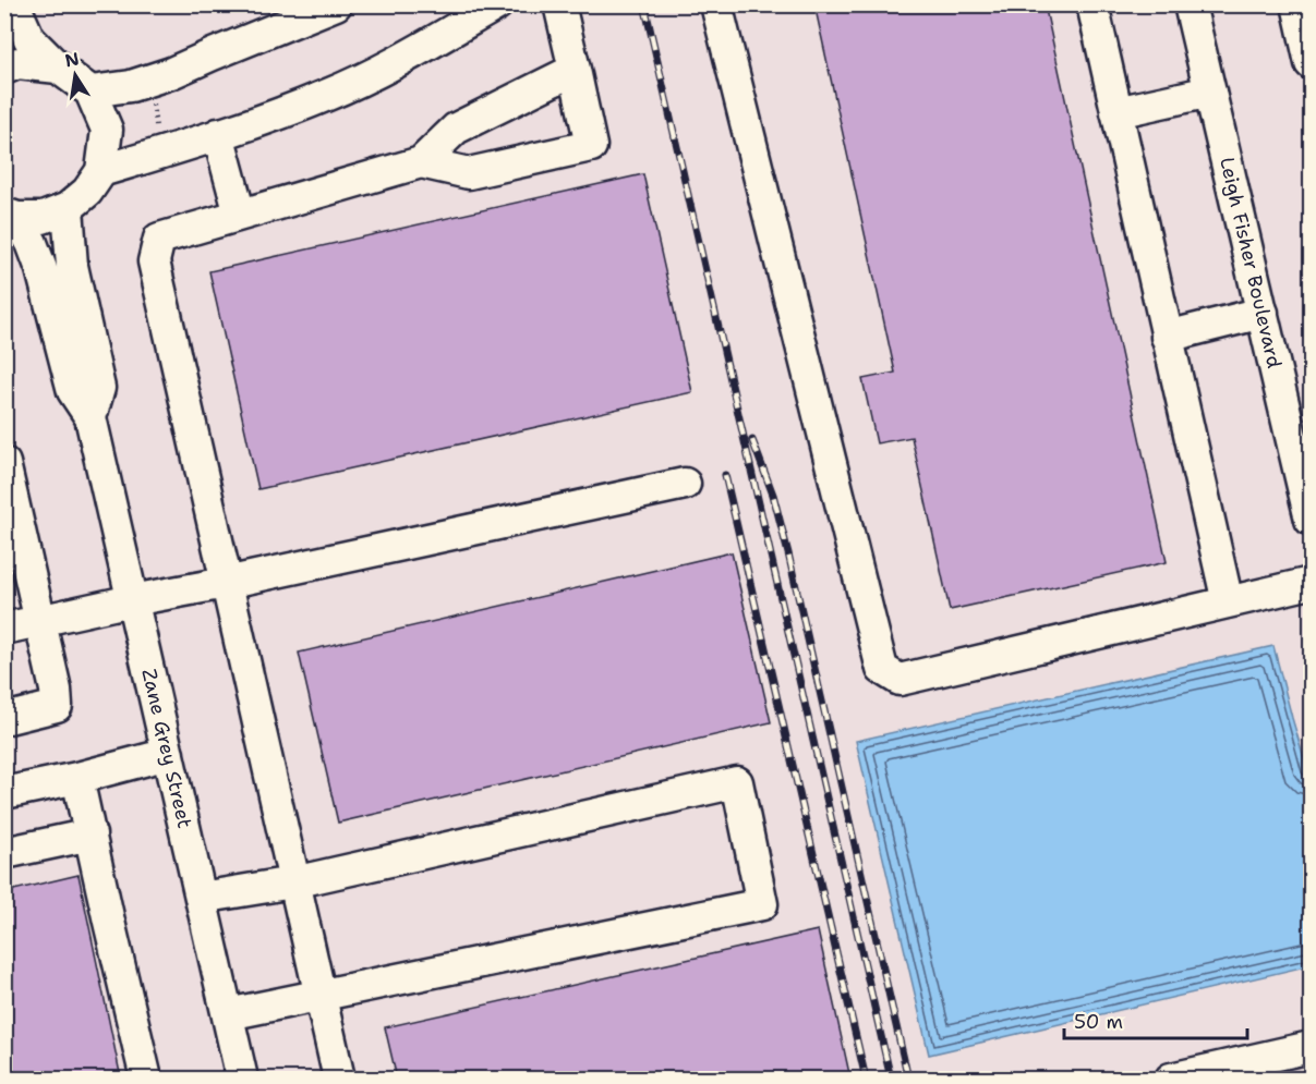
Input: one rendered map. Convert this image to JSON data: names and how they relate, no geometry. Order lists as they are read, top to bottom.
{
  "streets": {
    "street": ["Leigh Fisher Boulevard", "Zane Grey Street"]
  },
  "scale_bar": "50 m",
  "north": "top"
}
